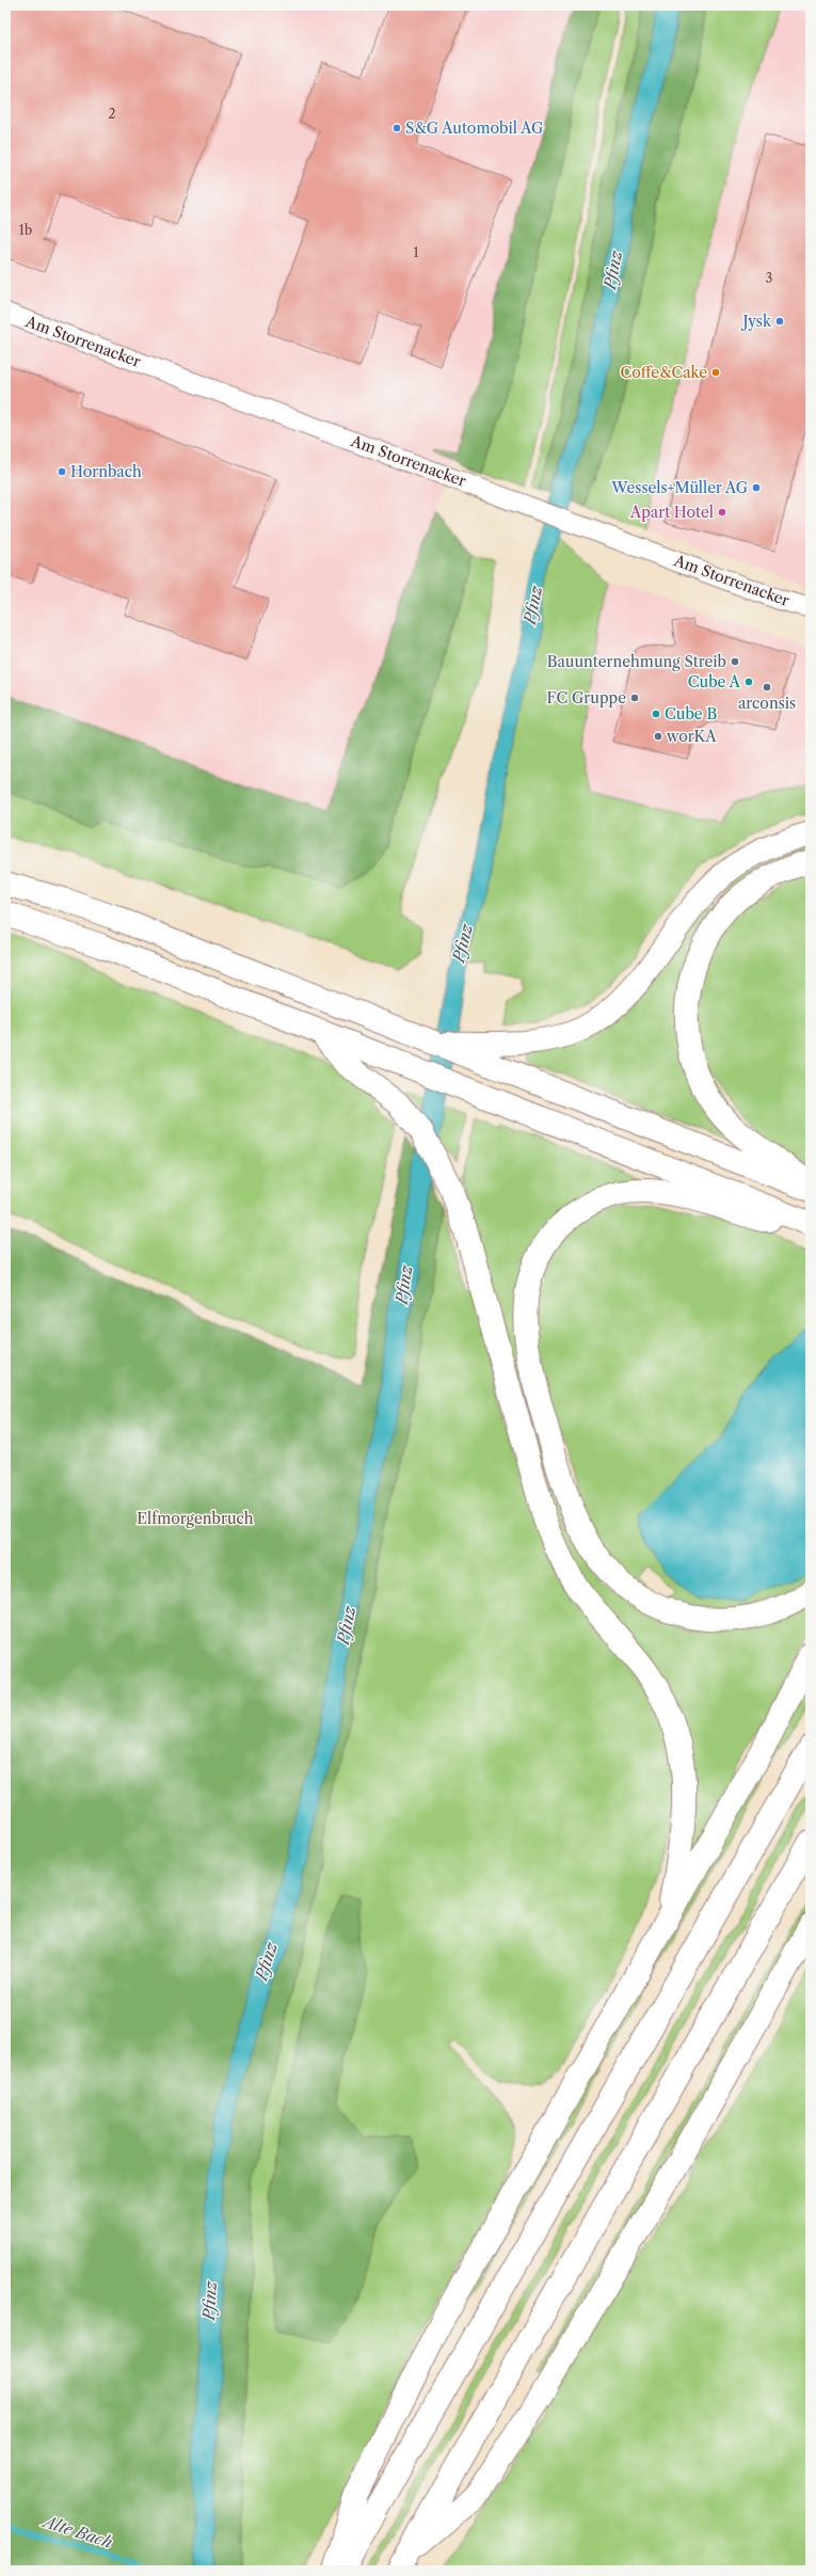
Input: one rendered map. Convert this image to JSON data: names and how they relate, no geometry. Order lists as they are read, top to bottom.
{
  "streets": {
    "street": ["Am Storrenacker"]
  },
  "water": ["Pfinz", "Alte Bach"],
  "parks": ["Elfmorgenbruch"],
  "places": [
    "S&G Automobil AG",
    "Jysk",
    "Coffe&Cake",
    "Hornbach",
    "Wessels+Müller AG",
    "Apart Hotel",
    "Bauunternehmung Streib",
    "Cube A",
    "arconsis",
    "FC Gruppe",
    "Cube B",
    "worKA"
  ],
  "house_numbers": [
    "2",
    "1b",
    "1",
    "3"
  ]
}
